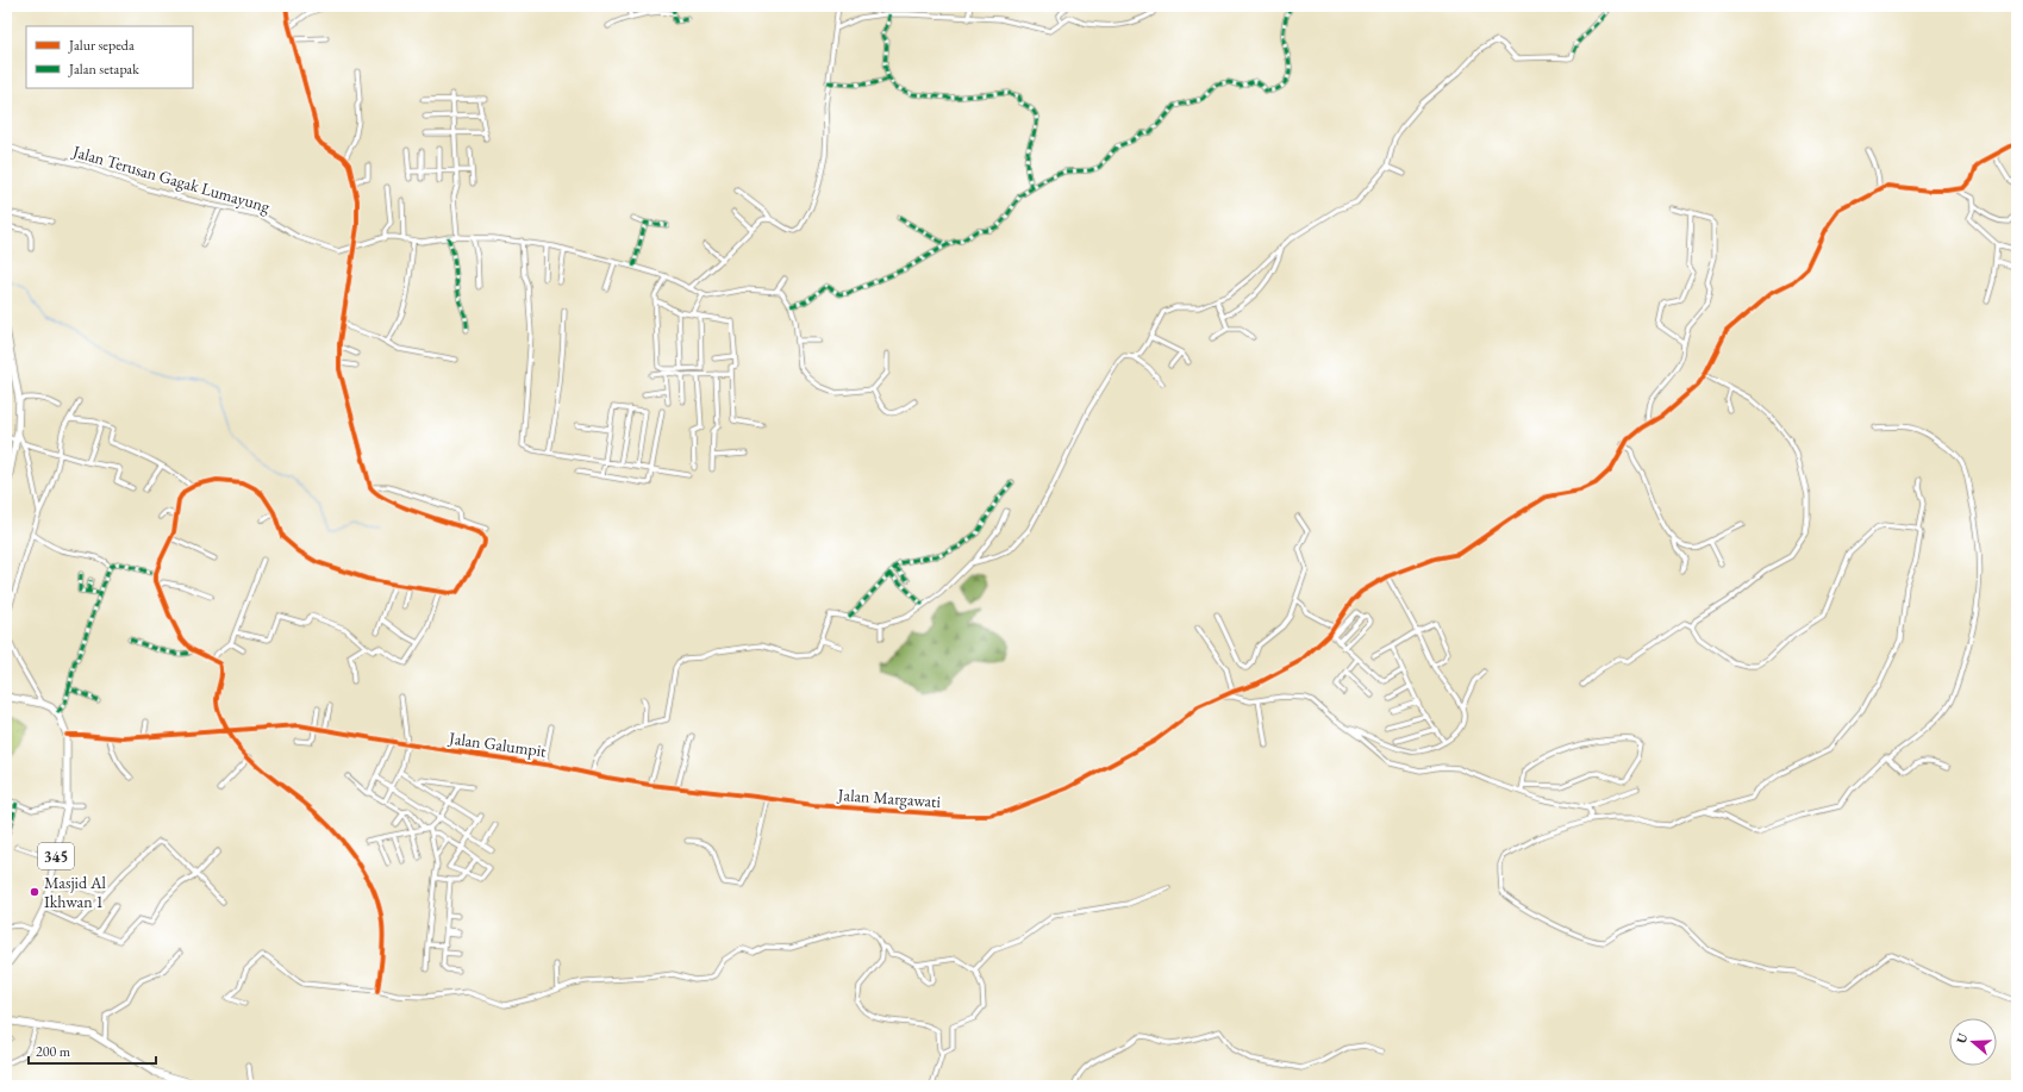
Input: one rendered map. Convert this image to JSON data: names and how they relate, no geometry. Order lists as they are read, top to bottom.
{
  "streets": {
    "main road": ["345"],
    "street": ["Jalan Terusan Gagak Lumayung", "Jalan Galumpit", "Jalan Margawati"]
  },
  "crossings": [
    ["Jalan Galumpit", "Jalan Margawati"]
  ],
  "places": ["Masjid Al Ikhwan 1"],
  "legend": ["Jalur sepeda", "Jalan setapak"],
  "scale_bar": "200 m",
  "north": "left"
}
